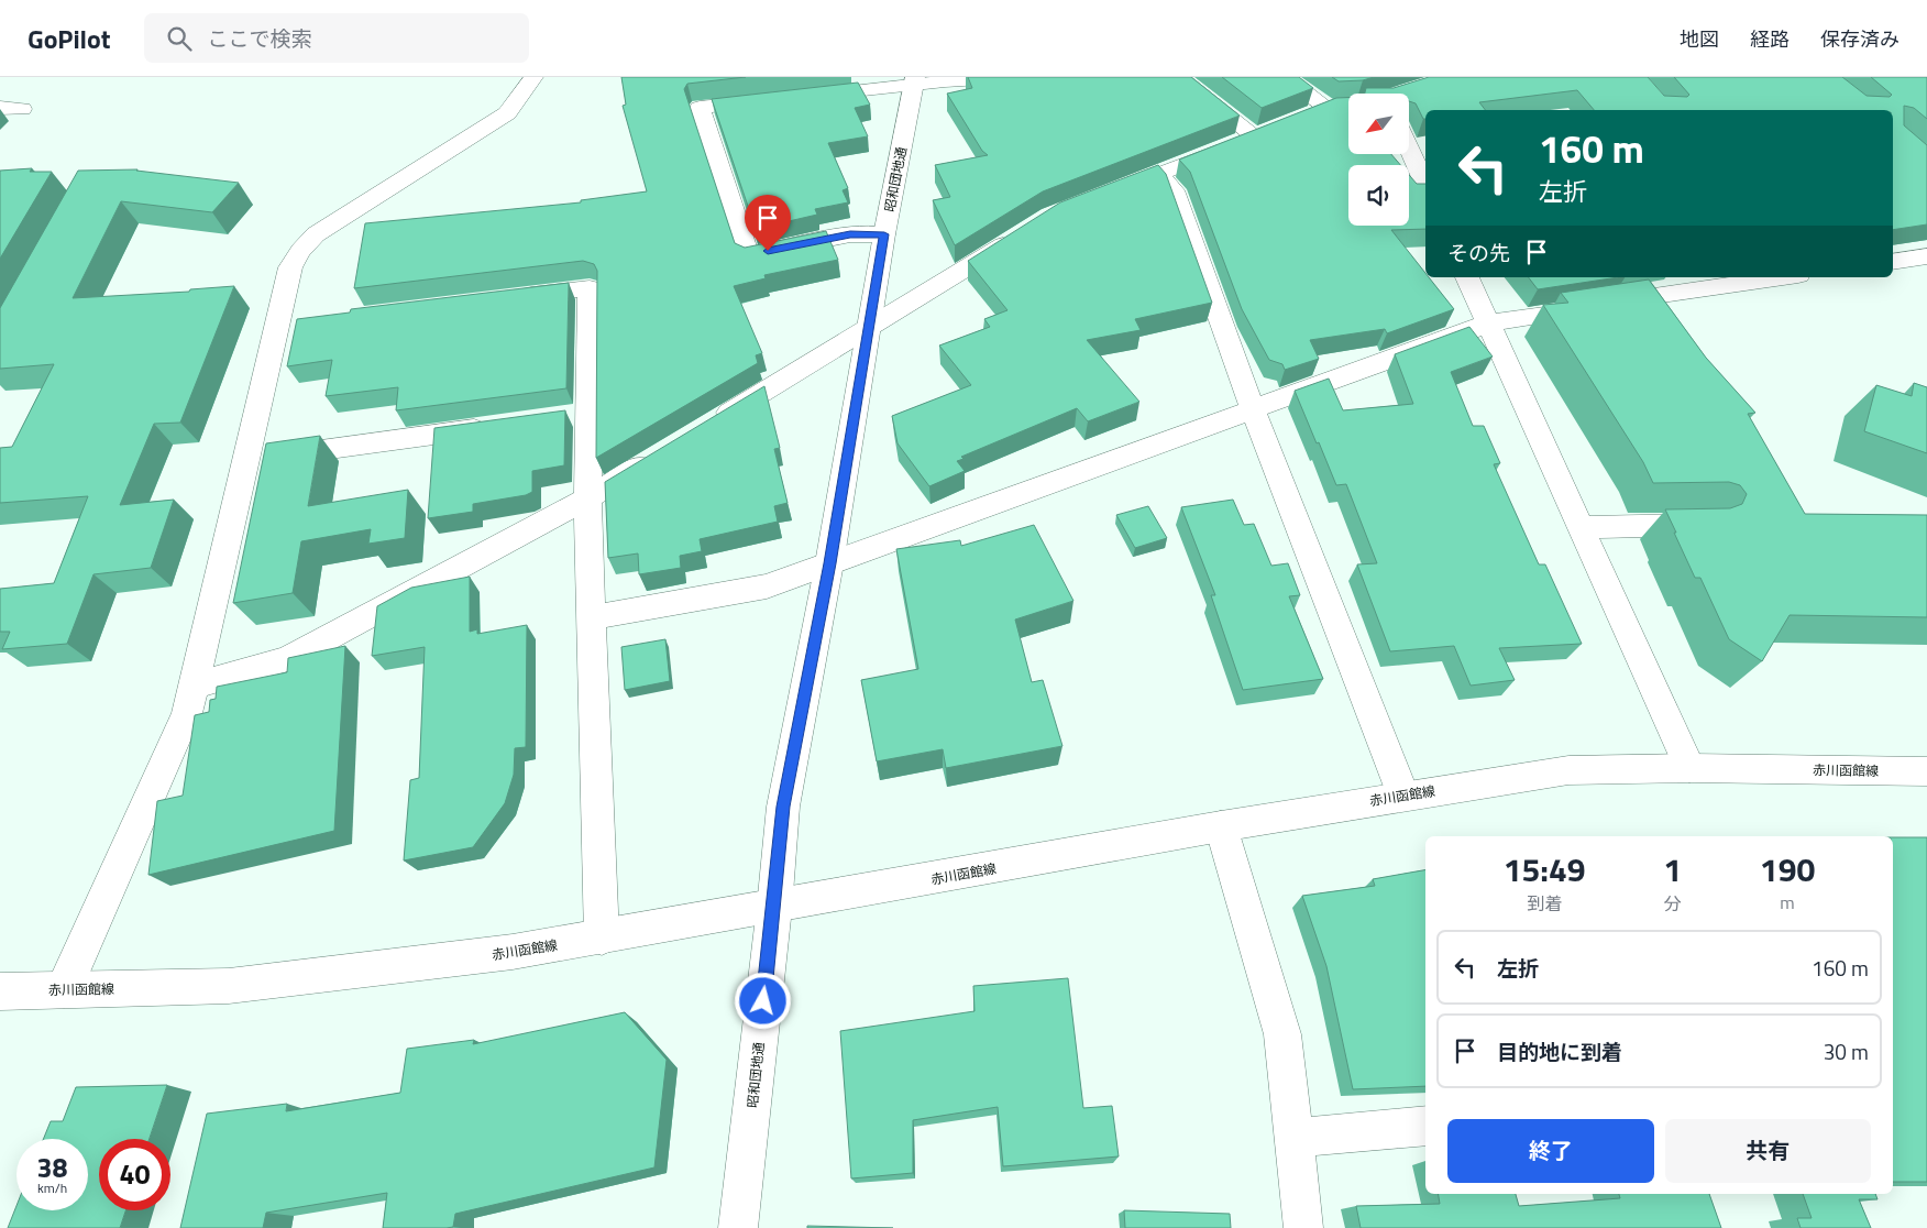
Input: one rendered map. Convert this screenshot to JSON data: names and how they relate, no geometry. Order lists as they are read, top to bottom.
{
  "streets": {
    "street": ["昭和団地通", "赤川函館線"]
  },
  "crossings": [
    ["昭和団地通", "赤川函館線"]
  ],
  "north": "bottom left",
  "page": {
    "header": "GoPilot",
    "search": "ここで検索",
    "nav": ["地図", "経路", "保存済み"],
    "turn": ["160 m", "左折"],
    "then": "その先",
    "eta": [
      "15:49",
      "到着",
      "1",
      "分",
      "190",
      "m"
    ],
    "list": [
      {
        "name": "左折",
        "value": "160 m"
      },
      {
        "name": "目的地に到着",
        "value": "30 m"
      }
    ],
    "buttons": ["終了", "共有"],
    "speed": "38 km/h",
    "limit": "40"
  }
}
